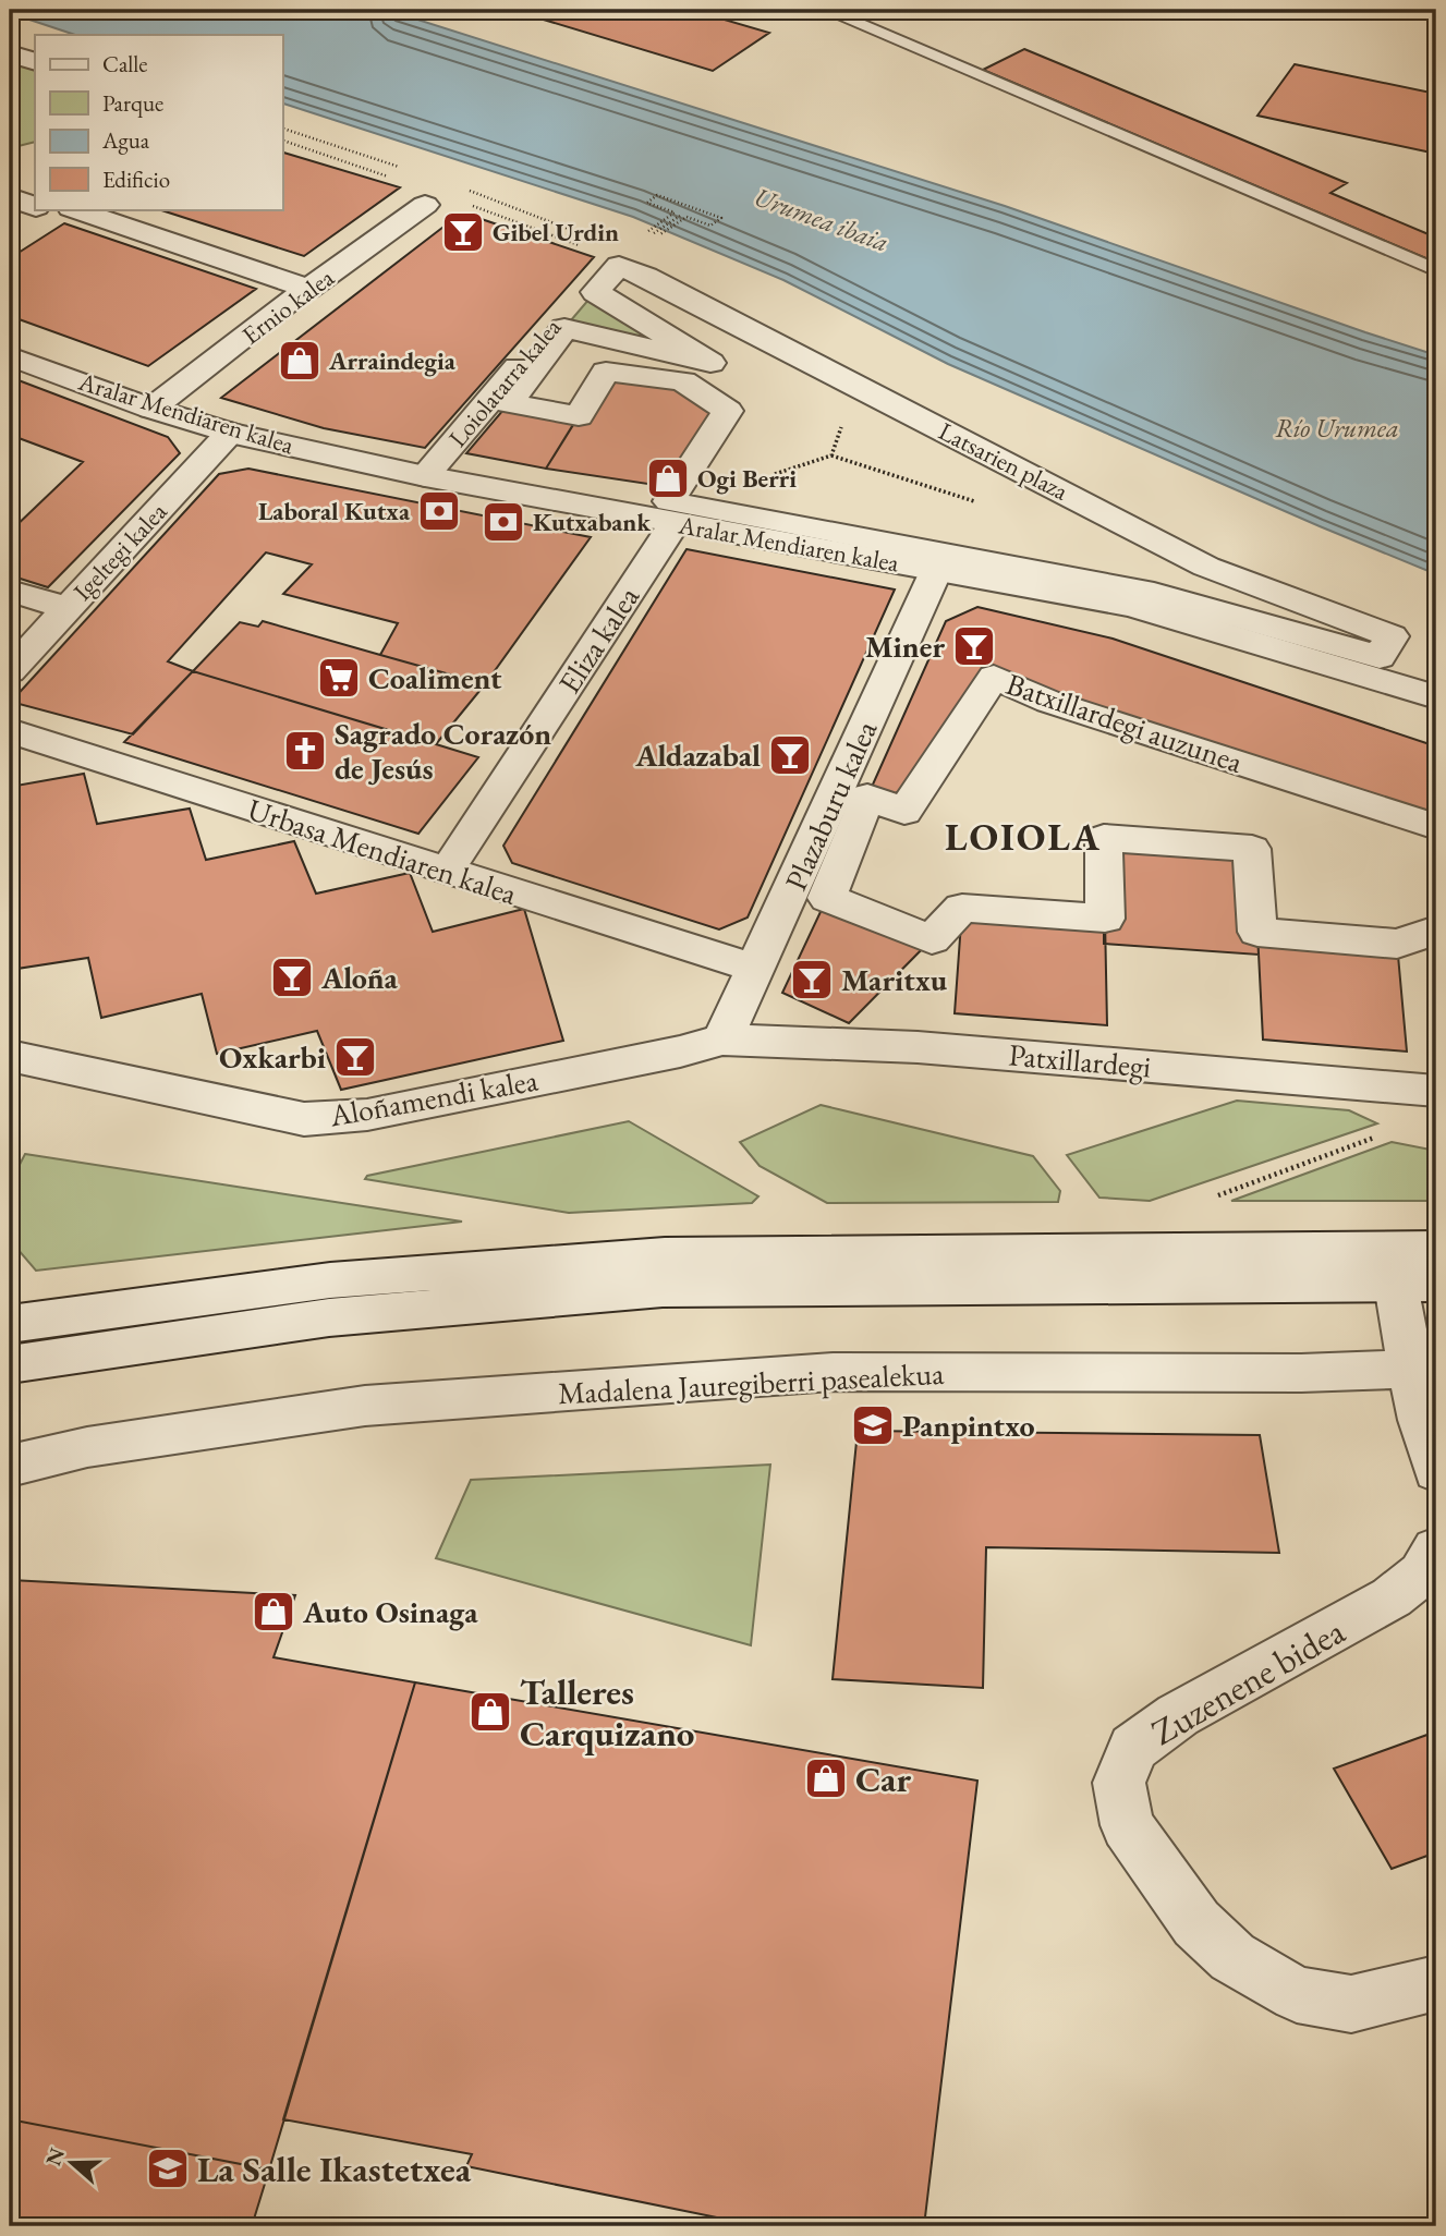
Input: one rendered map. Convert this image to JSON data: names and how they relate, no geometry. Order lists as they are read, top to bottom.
{
  "streets": {
    "street": [
      "Ernio kalea",
      "Loiolatarra kalea",
      "Aralar Mendiaren kalea",
      "Latsarien plaza",
      "Igeltegi kalea",
      "Eliza kalea",
      "Batxillardegi auzunea",
      "Plazaburu kalea",
      "Urbasa Mendiaren kalea",
      "Patxillardegi",
      "Aloñamendi kalea",
      "Madalena Jauregiberri pasealekua",
      "Zuzenene bidea"
    ]
  },
  "crossings": [
    ["Ernio kalea", "Aralar Mendiaren kalea"],
    ["Loiolatarra kalea", "Aralar Mendiaren kalea"],
    ["Aralar Mendiaren kalea", "Latsarien plaza"],
    ["Aralar Mendiaren kalea", "Igeltegi kalea"],
    ["Aralar Mendiaren kalea", "Eliza kalea"],
    ["Aralar Mendiaren kalea", "Plazaburu kalea"],
    ["Latsarien plaza", "Eliza kalea"],
    ["Eliza kalea", "Urbasa Mendiaren kalea"],
    ["Plazaburu kalea", "Urbasa Mendiaren kalea"],
    ["Plazaburu kalea", "Patxillardegi"],
    ["Plazaburu kalea", "Aloñamendi kalea"],
    ["Patxillardegi", "Aloñamendi kalea"]
  ],
  "districts": ["LOIOLA"],
  "water": ["Urumea ibaia", "Río Urumea"],
  "places": {
    "bar": [
      "Gibel Urdin",
      "Miner",
      "Aldazabal",
      "Aloña",
      "Maritxu",
      "Oxkarbi"
    ],
    "shop": [
      "Arraindegia",
      "Ogi Berri",
      "Auto Osinaga",
      "Talleres Carquizano",
      "Car"
    ],
    "bank": ["Laboral Kutxa", "Kutxabank"],
    "supermarket": ["Coaliment"],
    "church": ["Sagrado Corazón de Jesús"],
    "school or university": ["Panpintxo", "La Salle Ikastetxea"]
  },
  "legend": [
    "Calle",
    "Parque",
    "Agua",
    "Edificio"
  ],
  "north": "left"
}
